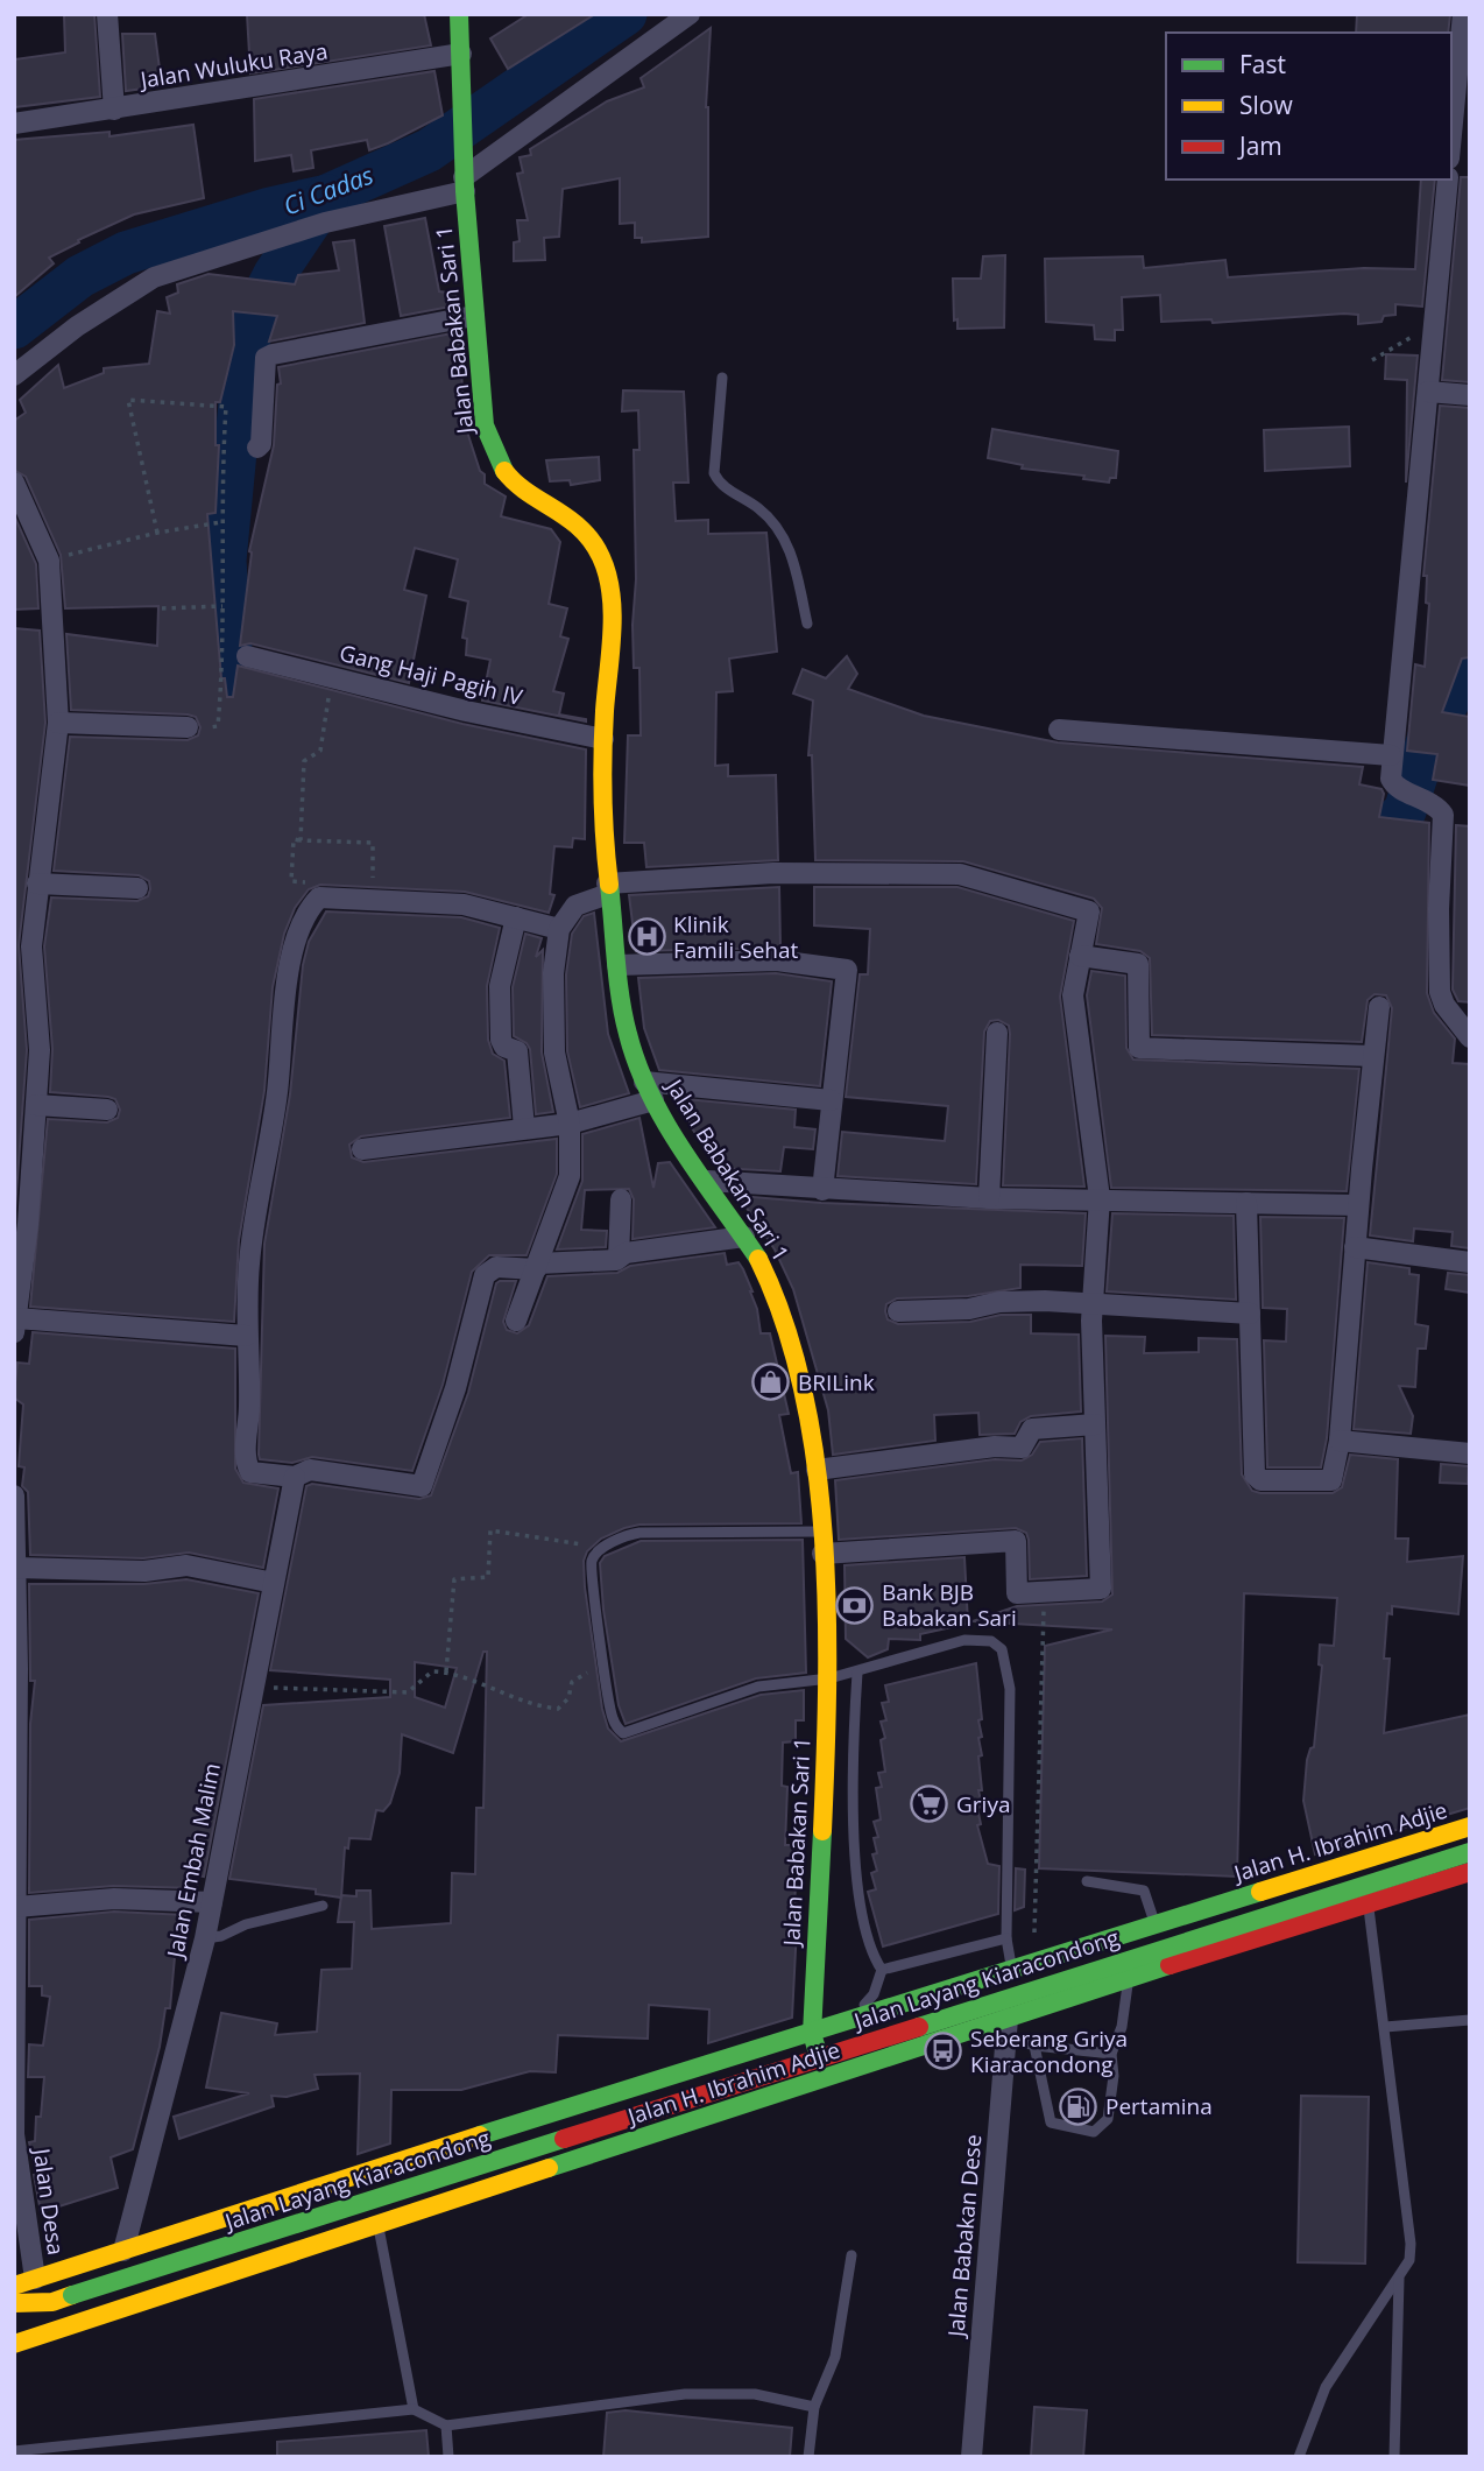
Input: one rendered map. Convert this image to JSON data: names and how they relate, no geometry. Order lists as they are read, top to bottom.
{
  "streets": {
    "main road": ["Jalan Babakan Sari 1", "Jalan H. Ibrahim Adjie", "Jalan Layang Kiaracondong"],
    "street": [
      "Jalan Wuluku Raya",
      "Gang Haji Pagih IV",
      "Jalan Embah Malim",
      "Jalan Desa",
      "Jalan Babakan Dese"
    ]
  },
  "crossings": [
    ["Jalan Wuluku Raya", "Jalan Babakan Sari 1"],
    ["Jalan Babakan Sari 1", "Gang Haji Pagih IV"],
    ["Jalan Babakan Sari 1", "Jalan H. Ibrahim Adjie"],
    ["Jalan H. Ibrahim Adjie", "Jalan Embah Malim"],
    ["Jalan H. Ibrahim Adjie", "Jalan Desa"],
    ["Jalan H. Ibrahim Adjie", "Jalan Babakan Dese"]
  ],
  "water": ["Ci Cadas"],
  "places": {
    "hospital": ["Klinik Famili Sehat"],
    "shop": ["BRILink"],
    "bank": ["Bank BJB Babakan Sari"],
    "supermarket": ["Griya"],
    "bus stop": ["Seberang Griya Kiaracondong"],
    "fuel station": ["Pertamina"]
  },
  "legend": ["Fast", "Slow", "Jam"]
}
